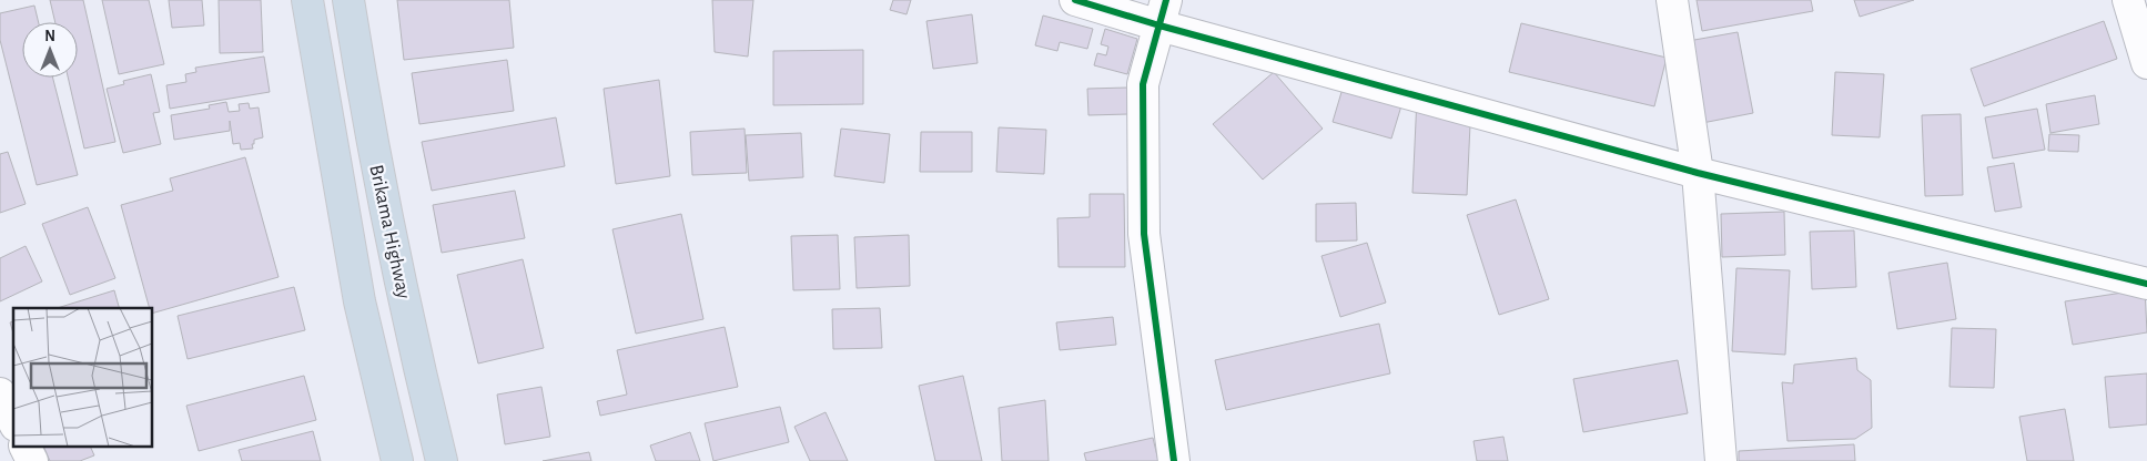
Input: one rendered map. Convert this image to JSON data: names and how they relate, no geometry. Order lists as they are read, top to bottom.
{
  "streets": {
    "highway": ["Brikama Highway"]
  },
  "north": "top"
}
